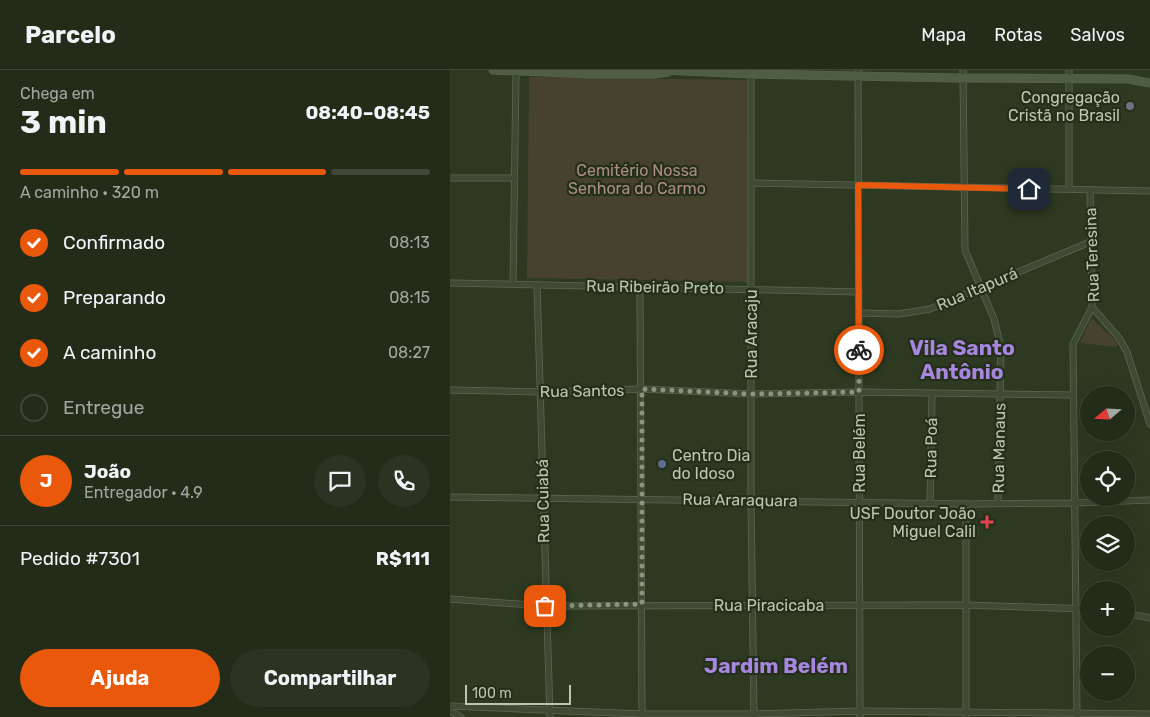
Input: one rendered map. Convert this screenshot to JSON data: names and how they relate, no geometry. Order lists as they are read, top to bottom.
{
  "streets": {
    "street": [
      "Rua Teresina",
      "Rua Ribeirão Preto",
      "Rua Itapurá",
      "Rua Aracaju",
      "Rua Santos",
      "Rua Poá",
      "Rua Manaus",
      "Rua Belém",
      "Rua Araraquara",
      "Rua Cuiabá",
      "Rua Piracicaba"
    ]
  },
  "crossings": [
    ["Rua Teresina", "Rua Itapurá"],
    ["Rua Ribeirão Preto", "Rua Aracaju"],
    ["Rua Ribeirão Preto", "Rua Belém"],
    ["Rua Ribeirão Preto", "Rua Cuiabá"],
    ["Rua Itapurá", "Rua Manaus"],
    ["Rua Itapurá", "Rua Belém"],
    ["Rua Aracaju", "Rua Santos"],
    ["Rua Aracaju", "Rua Araraquara"],
    ["Rua Aracaju", "Rua Piracicaba"],
    ["Rua Santos", "Rua Poá"],
    ["Rua Santos", "Rua Manaus"],
    ["Rua Santos", "Rua Belém"],
    ["Rua Santos", "Rua Cuiabá"],
    ["Rua Poá", "Rua Araraquara"],
    ["Rua Manaus", "Rua Araraquara"],
    ["Rua Belém", "Rua Araraquara"],
    ["Rua Belém", "Rua Piracicaba"],
    ["Rua Araraquara", "Rua Cuiabá"],
    ["Rua Cuiabá", "Rua Piracicaba"]
  ],
  "districts": ["Vila Santo Antônio", "Jardim Belém"],
  "parks": ["Cemitério Nossa Senhora do Carmo"],
  "places": {
    "other": ["Congregação Cristã no Brasil", "Centro Dia do Idoso"],
    "health": ["USF Doutor João Miguel Calil"]
  },
  "scale_bar": "100 m",
  "north": "left",
  "page": {
    "header": "Parcelo",
    "nav": ["Mapa", "Rotas", "Salvos"],
    "heading": ["3 min", "Chega em", "08:40–08:45"],
    "panel": [
      "João",
      "Entregador · 4.9",
      "Pedido #7301",
      "R$111"
    ],
    "bar": "A caminho · 320 m",
    "list": [
      ["Confirmado", "08:13"],
      ["Preparando", "08:15"],
      ["A caminho", "08:27"],
      "Entregue"
    ],
    "map_buttons": ["+", "−"],
    "round": "J",
    "buttons": ["Ajuda", "Compartilhar"],
    "scale": "100 m"
  }
}
